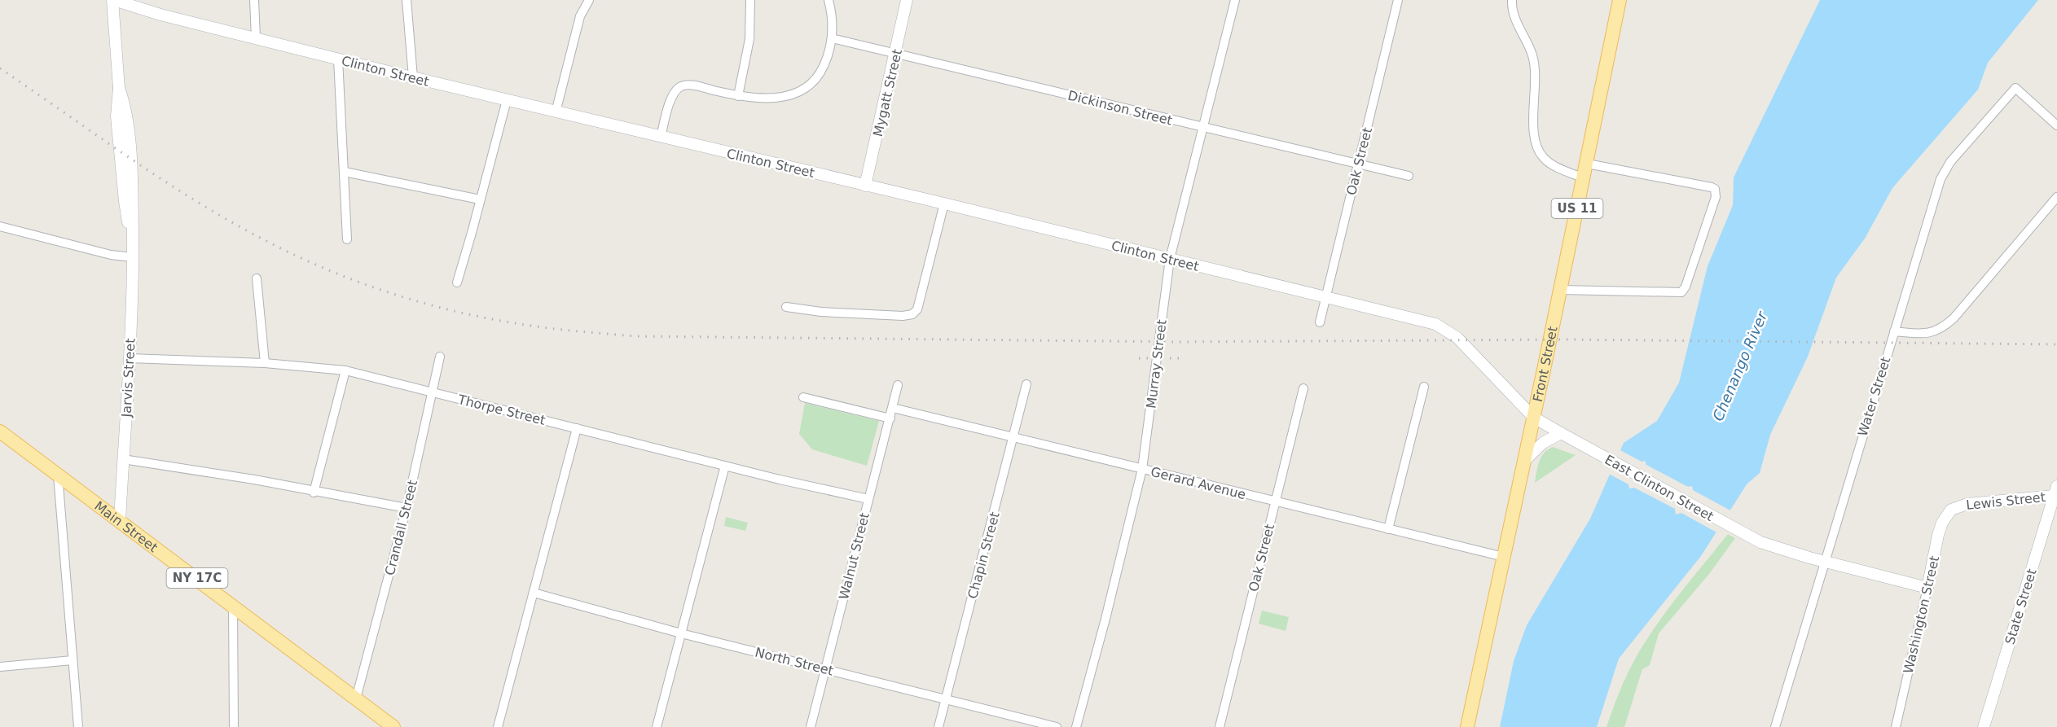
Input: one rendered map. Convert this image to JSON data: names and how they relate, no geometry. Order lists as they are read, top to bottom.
{
  "streets": {
    "main road": [
      "US 11",
      "Front Street",
      "Main Street",
      "NY 17C"
    ],
    "street": [
      "Clinton Street",
      "Mygatt Street",
      "Dickinson Street",
      "Oak Street",
      "Murray Street",
      "Jarvis Street",
      "Water Street",
      "Thorpe Street",
      "Gerard Avenue",
      "East Clinton Street",
      "Lewis Street",
      "Crandall Street",
      "Chapin Street",
      "Walnut Street",
      "State Street",
      "Washington Street",
      "North Street"
    ]
  },
  "crossings": [
    ["Clinton Street", "Mygatt Street"],
    ["Clinton Street", "Oak Street"],
    ["Clinton Street", "Murray Street"],
    ["Clinton Street", "Jarvis Street"],
    ["Clinton Street", "East Clinton Street"],
    ["Mygatt Street", "Dickinson Street"],
    ["Dickinson Street", "Oak Street"],
    ["Dickinson Street", "Murray Street"],
    ["Oak Street", "Gerard Avenue"],
    ["Murray Street", "Gerard Avenue"],
    ["Front Street", "Gerard Avenue"],
    ["Front Street", "East Clinton Street"],
    ["Jarvis Street", "Thorpe Street"],
    ["Jarvis Street", "Main Street"],
    ["Water Street", "East Clinton Street"],
    ["Thorpe Street", "Crandall Street"],
    ["Thorpe Street", "Walnut Street"],
    ["Gerard Avenue", "Chapin Street"],
    ["Gerard Avenue", "Walnut Street"],
    ["East Clinton Street", "Washington Street"],
    ["Lewis Street", "State Street"],
    ["Lewis Street", "Washington Street"],
    ["Main Street", "Crandall Street"],
    ["Chapin Street", "North Street"],
    ["Walnut Street", "North Street"]
  ],
  "water": ["Chenango River"]
}
